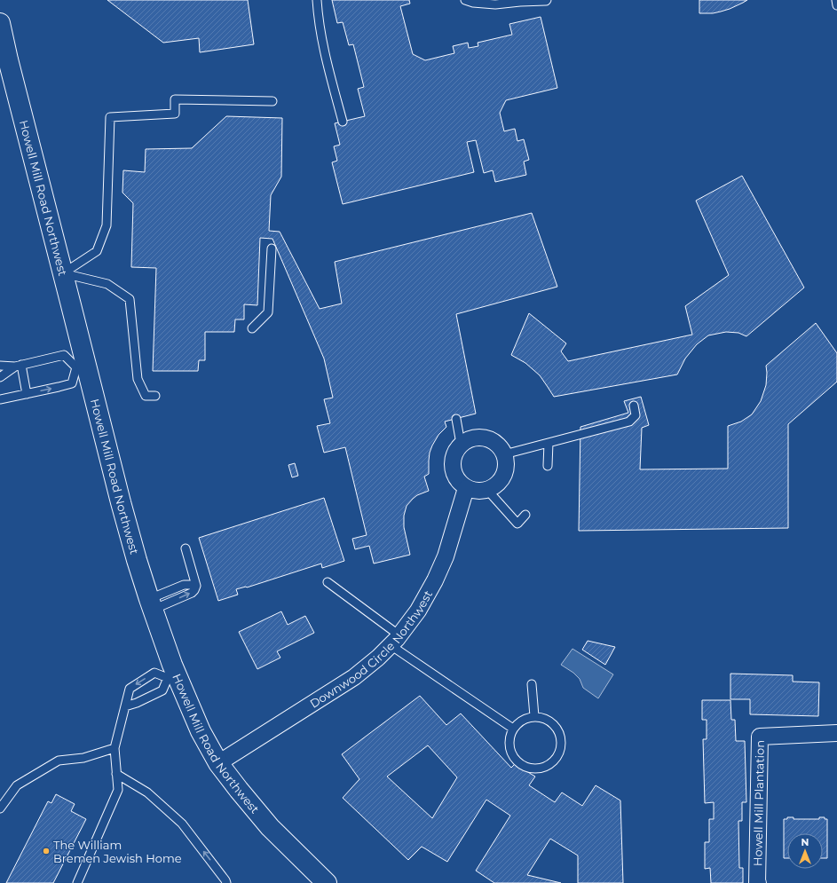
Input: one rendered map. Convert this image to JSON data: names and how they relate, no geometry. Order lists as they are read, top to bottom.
{
  "streets": {
    "main road": ["Howell Mill Road Northwest"],
    "street": ["Downwood Circle Northwest", "Howell Mill Plantation"]
  },
  "crossings": [
    ["Howell Mill Road Northwest", "Downwood Circle Northwest"]
  ],
  "places": ["The William Bremen Jewish Home"],
  "north": "top"
}
